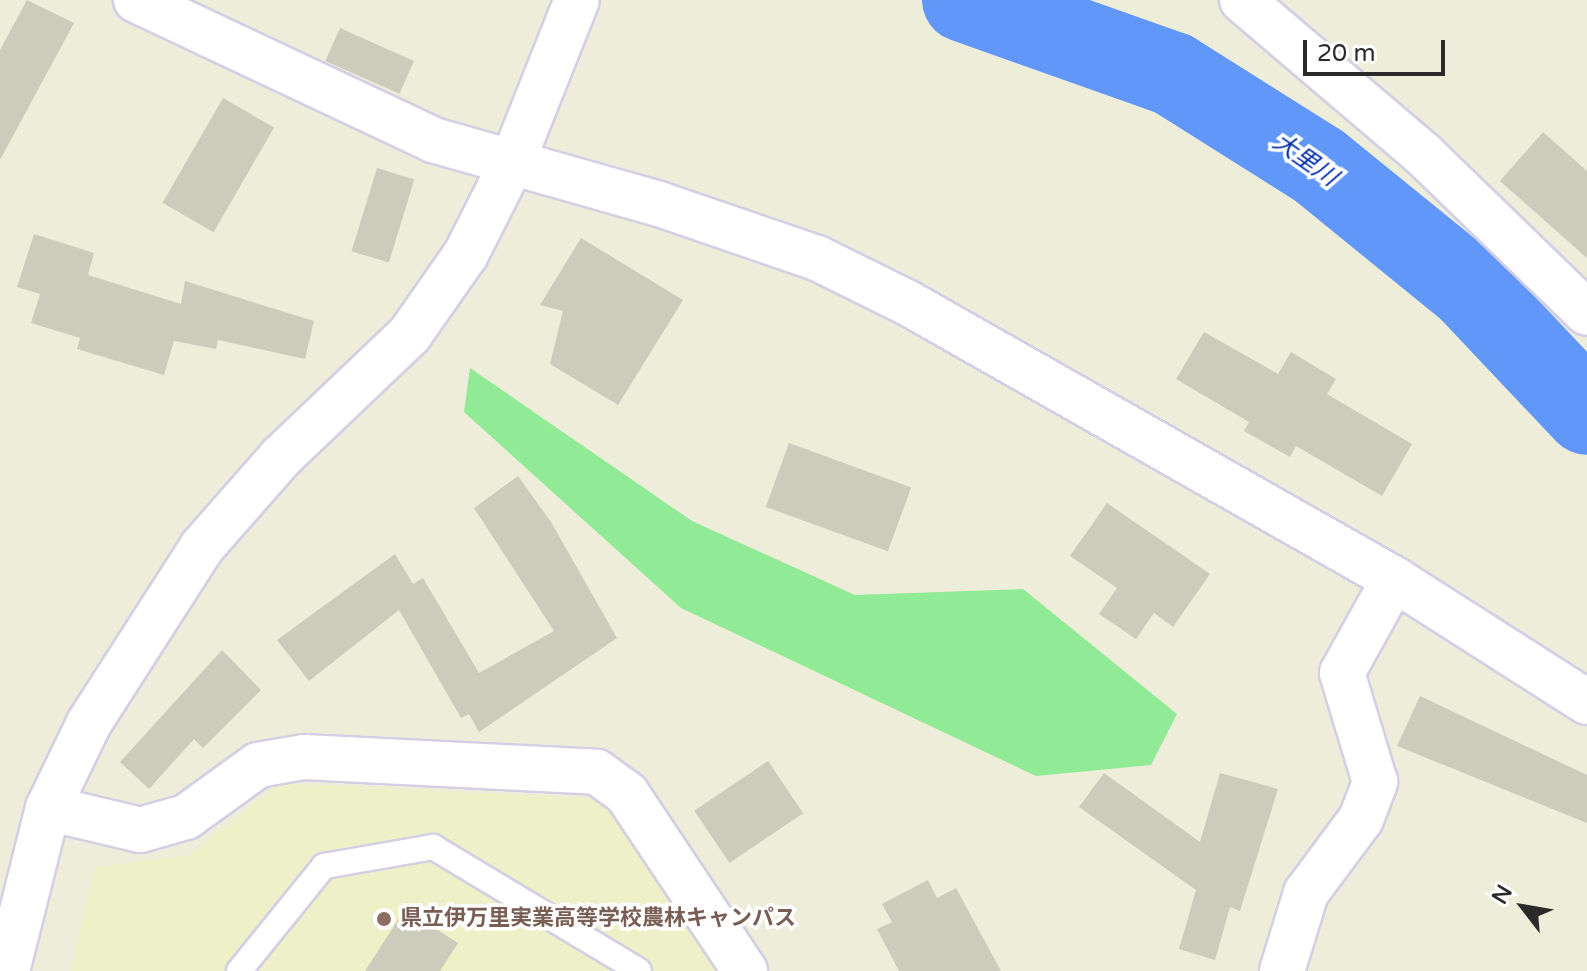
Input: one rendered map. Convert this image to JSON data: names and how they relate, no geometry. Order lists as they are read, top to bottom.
{
  "water": ["大里川"],
  "places": ["県立伊万里実業高等学校農林キャンパス"],
  "scale_bar": "20 m",
  "north": "top left"
}
